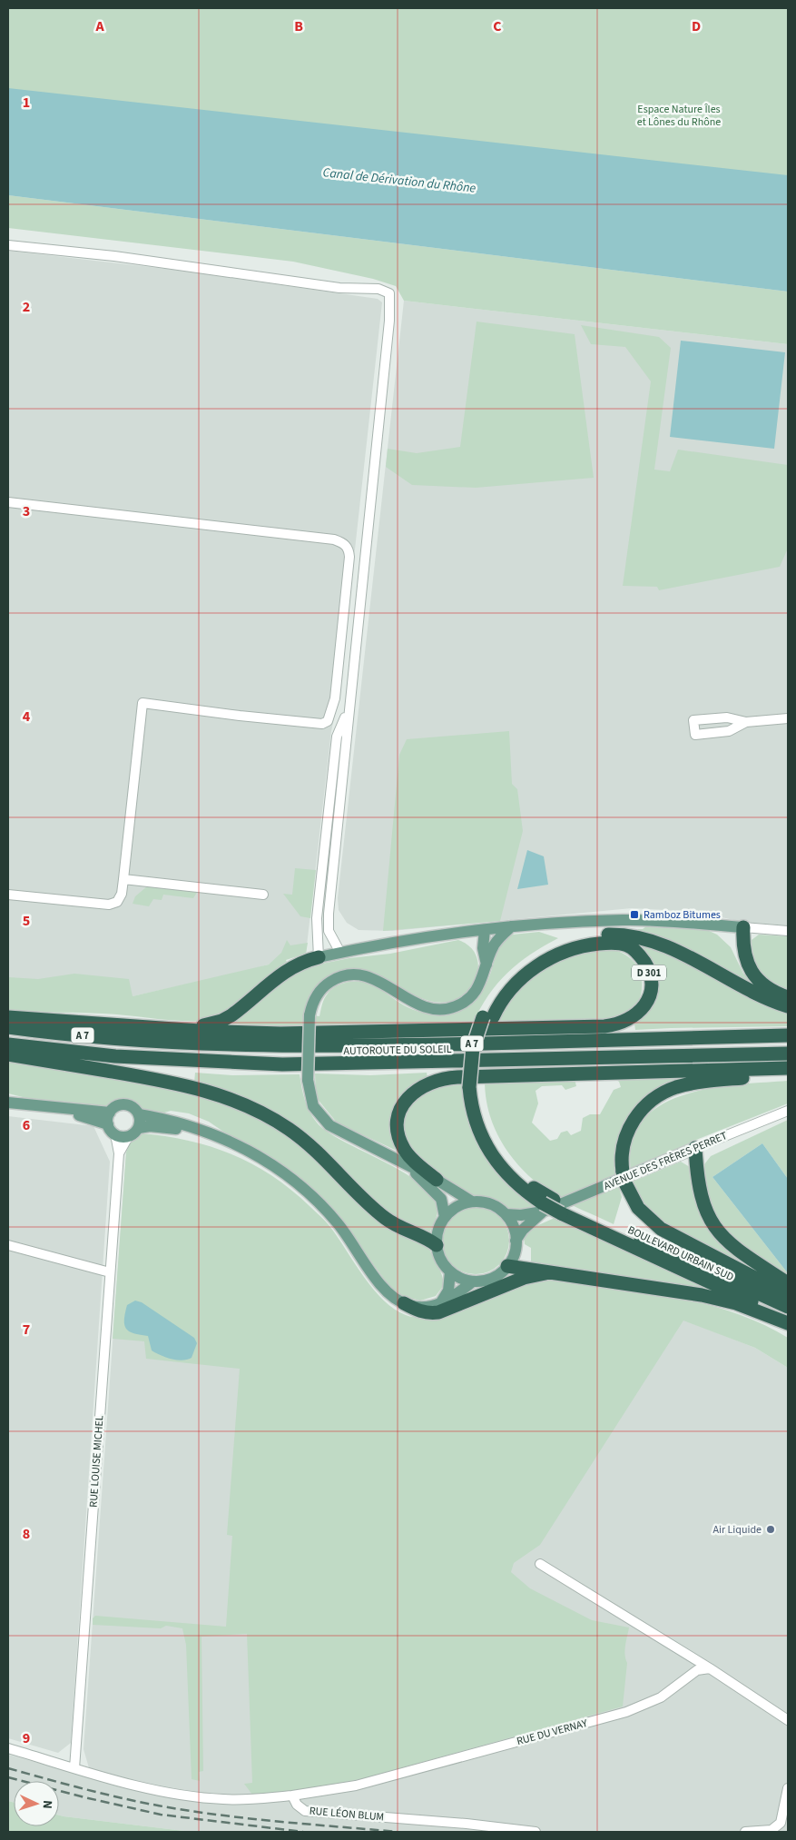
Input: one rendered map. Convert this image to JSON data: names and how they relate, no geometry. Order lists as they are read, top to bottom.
{
  "streets": {
    "highway": [
      "D 301",
      "A 7",
      "AUTOROUTE DU SOLEIL",
      "BOULEVARD URBAIN SUD"
    ],
    "main road": ["AVENUE DES FRÈRES PERRET"],
    "street": ["RUE LOUISE MICHEL", "RUE DU VERNAY", "RUE LÉON BLUM"]
  },
  "crossings": [
    ["D 301", "AVENUE DES FRÈRES PERRET"],
    ["D 301", "BOULEVARD URBAIN SUD"],
    ["RUE DU VERNAY", "RUE LÉON BLUM"]
  ],
  "water": ["Canal de Dérivation du Rhône"],
  "parks": ["Espace Nature Îles et Lônes du Rhône"],
  "places": {
    "transit": ["Ramboz Bitumes"],
    "other": ["Air Liquide"]
  },
  "north": "right",
  "grid": {
    "columns": [
      "A",
      "B",
      "C",
      "D"
    ],
    "rows": [
      "1",
      "2",
      "3",
      "4",
      "5",
      "6",
      "7",
      "8",
      "9"
    ]
  }
}
